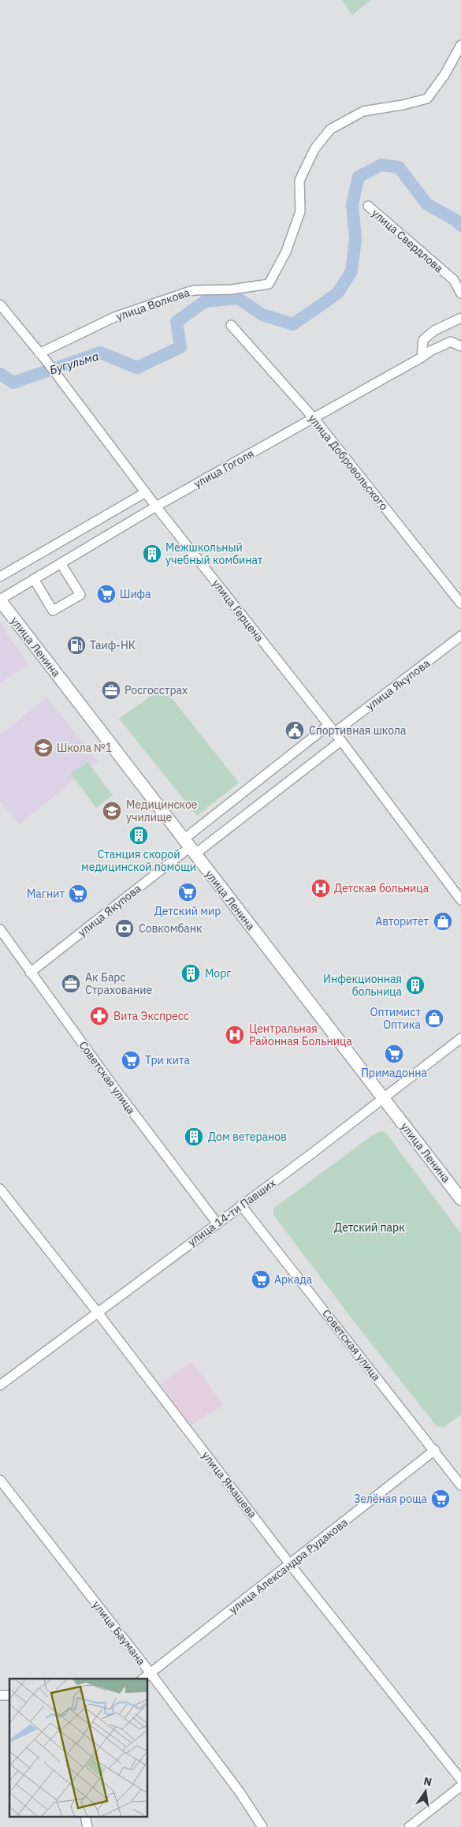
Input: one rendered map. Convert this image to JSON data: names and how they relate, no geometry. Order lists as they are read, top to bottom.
{
  "streets": {
    "main road": ["улица Ленина"],
    "street": [
      "улица Свердлова",
      "улица Волкова",
      "улица Добровольского",
      "улица Гоголя",
      "улица Герцена",
      "улица Якупова",
      "Советская улица",
      "улица 14-ти Павших",
      "улица Ямашева",
      "улица Александра Рудакова",
      "улица Баумана"
    ]
  },
  "crossings": [
    ["улица Волкова", "улица Герцена"],
    ["улица Добровольского", "улица Гоголя"],
    ["улица Гоголя", "улица Герцена"],
    ["улица Гоголя", "улица Ленина"],
    ["улица Герцена", "улица Якупова"],
    ["улица Ленина", "улица Якупова"],
    ["улица Ленина", "улица 14-ти Павших"],
    ["улица Якупова", "Советская улица"],
    ["Советская улица", "улица 14-ти Павших"],
    ["Советская улица", "улица Александра Рудакова"],
    ["улица 14-ти Павших", "улица Ямашева"],
    ["улица Ямашева", "улица Александра Рудакова"],
    ["улица Александра Рудакова", "улица Баумана"]
  ],
  "water": ["Бугульма"],
  "parks": ["Детский парк"],
  "places": {
    "building": [
      "Межшкольный учебный комбинат",
      "Станция скорой медицинской помощи",
      "Морг",
      "Инфекционная больница",
      "Дом ветеранов"
    ],
    "supermarket": [
      "Шифа",
      "Детский мир",
      "Магнит",
      "Примадонна",
      "Три кита",
      "Аркада",
      "Зелёная роща"
    ],
    "fuel station": ["Таиф-НК"],
    "office": ["Росгосстрах", "Ак Барс Страхование"],
    "public building": ["Спортивная школа"],
    "school or university": ["Школа №1", "Медицинское училище"],
    "hospital": ["Детская больница", "Центральная Районная Больница"],
    "shop": ["Авторитет", "Оптимист Оптика"],
    "bank": ["Совкомбанк"],
    "pharmacy": ["Вита Экспресс"]
  },
  "north": "top"
}
